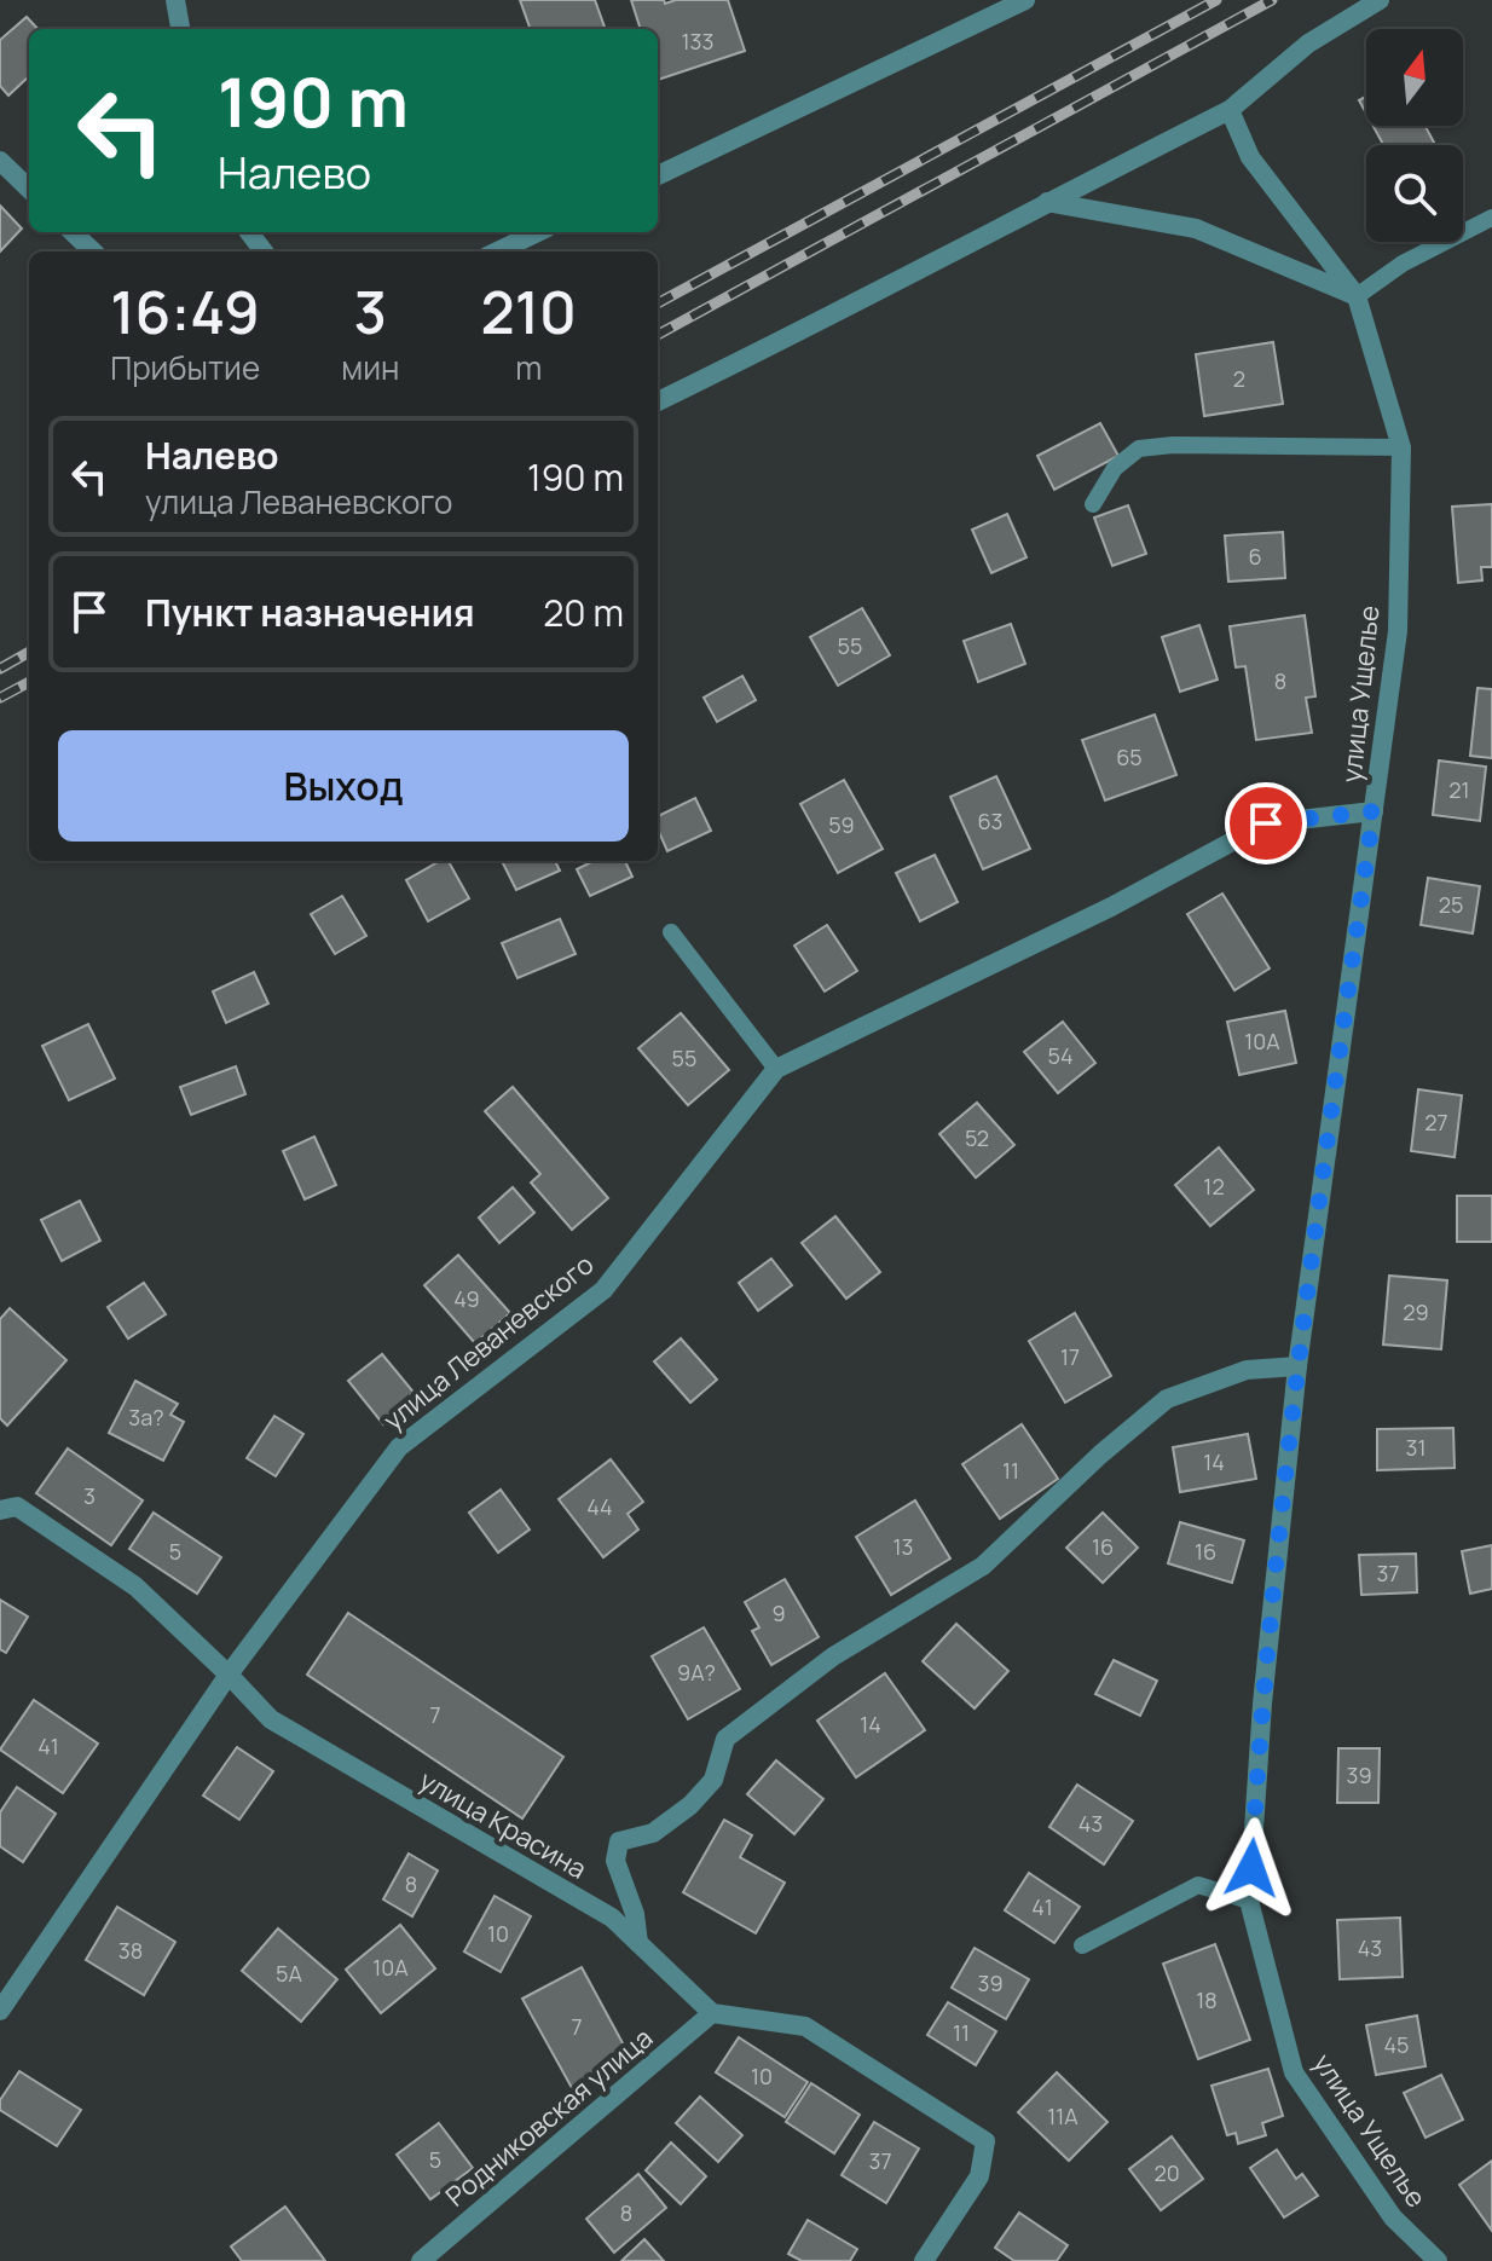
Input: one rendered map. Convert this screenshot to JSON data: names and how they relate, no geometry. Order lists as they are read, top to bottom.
{
  "streets": {
    "street": [
      "улица Ущелье",
      "улица Леваневского",
      "улица Красина",
      "Родниковская улица"
    ]
  },
  "crossings": [
    ["улица Ущелье", "улица Леваневского"],
    ["улица Леваневского", "улица Красина"],
    ["улица Красина", "Родниковская улица"]
  ],
  "house_numbers": [
    "133",
    "2",
    "6",
    "55",
    "8",
    "65",
    "21",
    "63",
    "59",
    "25",
    "10А",
    "54",
    "55",
    "27",
    "52",
    "12",
    "49",
    "29",
    "17",
    "3а?",
    "31",
    "14",
    "11",
    "3",
    "44",
    "13",
    "16",
    "5",
    "16",
    "37",
    "9",
    "9А?",
    "7",
    "14",
    "41",
    "39",
    "43",
    "8",
    "41",
    "10",
    "43",
    "38",
    "10А",
    "5А",
    "39",
    "18",
    "7",
    "11",
    "45",
    "10",
    "11А",
    "5",
    "37",
    "20",
    "8"
  ],
  "north": "top",
  "page": {
    "turn": ["190 m", "Налево"],
    "eta": [
      "16:49",
      "Прибытие",
      "3",
      "мин",
      "210",
      "m"
    ],
    "list": [
      {
        "name": "Налево",
        "note": "улица Леваневского",
        "value": "190 m"
      },
      {
        "name": "Пункт назначения",
        "value": "20 m"
      }
    ],
    "buttons": "Выход"
  }
}
